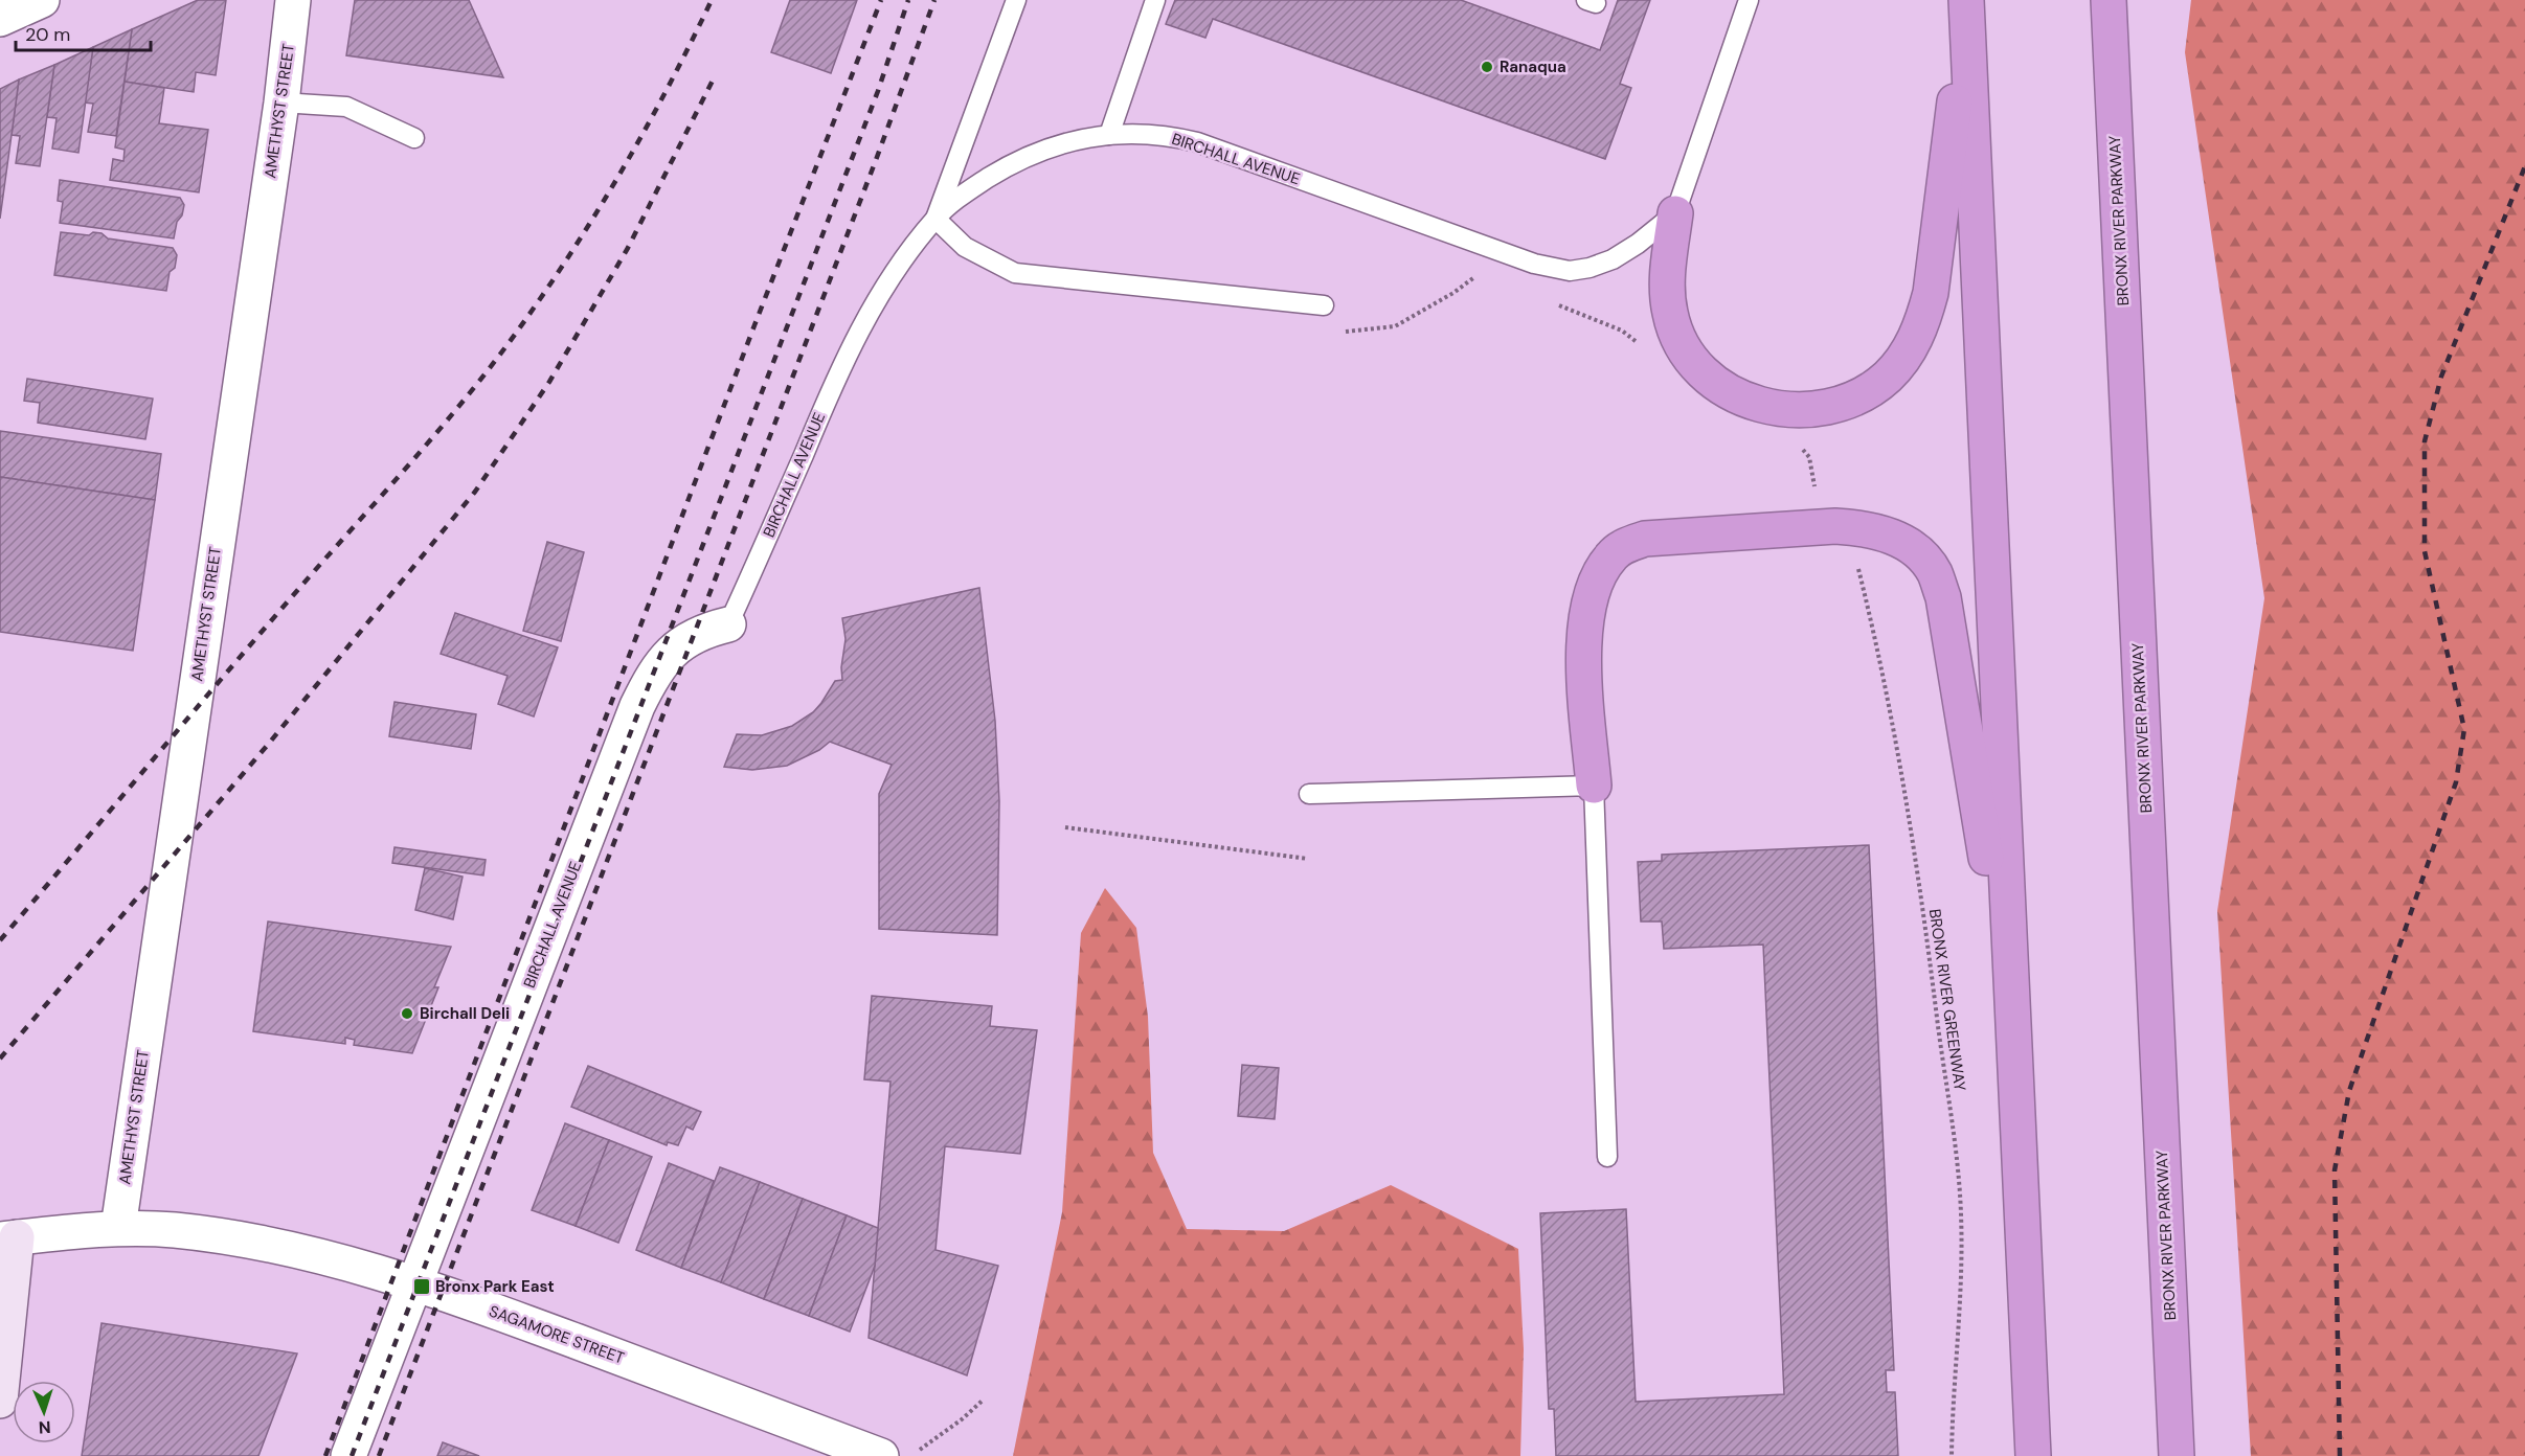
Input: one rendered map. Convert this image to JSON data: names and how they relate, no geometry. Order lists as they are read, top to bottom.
{
  "streets": {
    "highway": ["BRONX RIVER PARKWAY"],
    "street": ["AMETHYST STREET", "BIRCHALL AVENUE", "SAGAMORE STREET"],
    "path": ["BRONX RIVER GREENWAY"]
  },
  "crossings": [
    ["AMETHYST STREET", "SAGAMORE STREET"],
    ["BIRCHALL AVENUE", "SAGAMORE STREET"]
  ],
  "places": {
    "other": ["Ranaqua", "Birchall Deli"],
    "transit": ["Bronx Park East"]
  },
  "scale_bar": "20 m",
  "north": "bottom"
}
